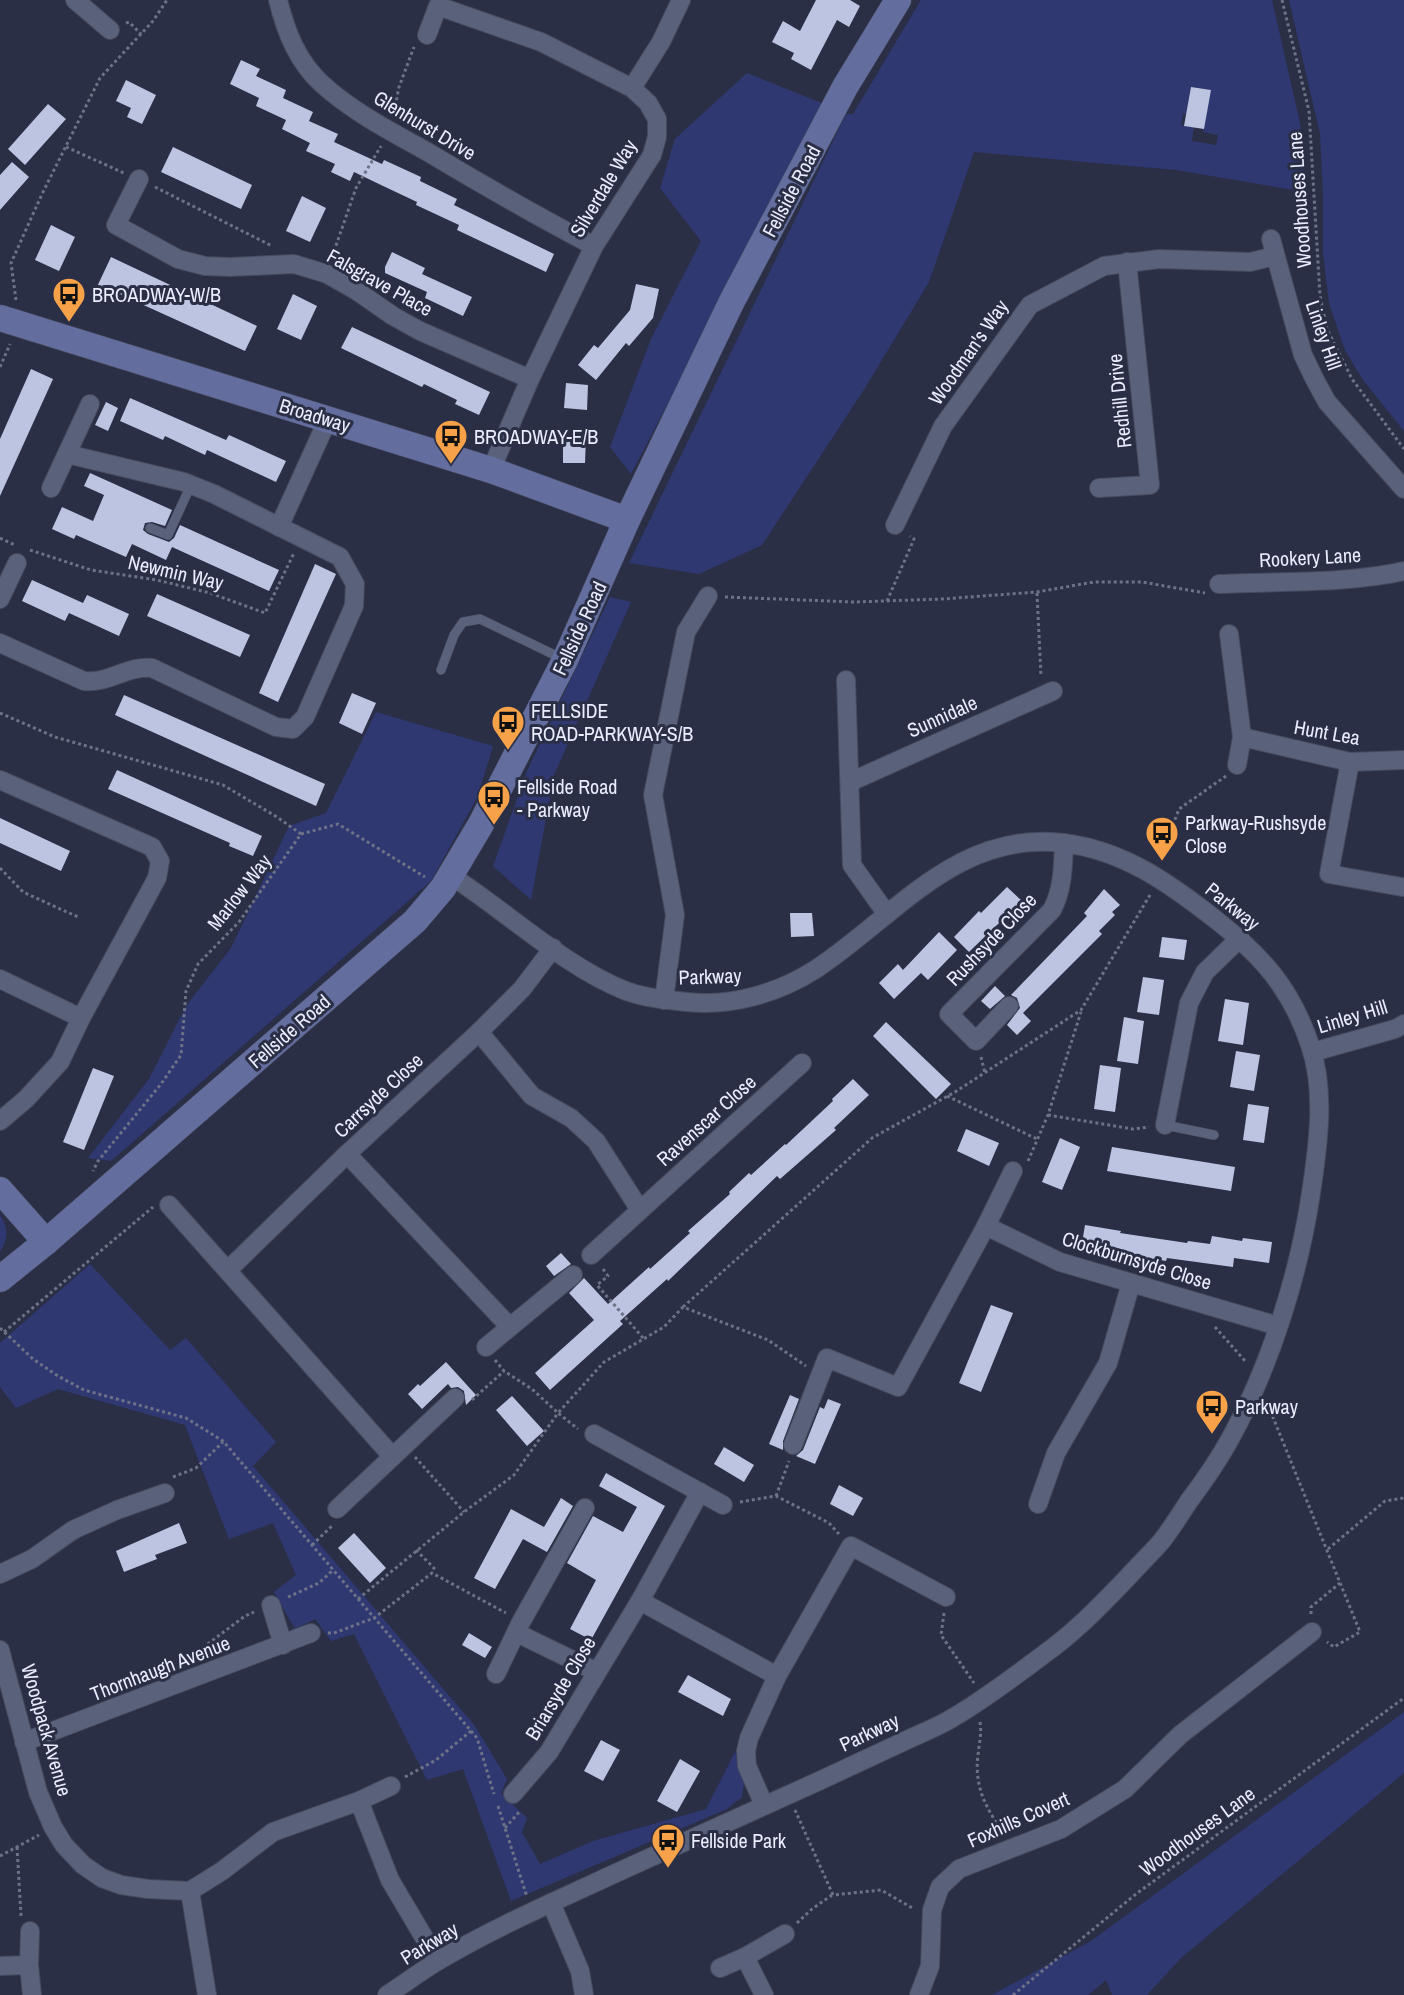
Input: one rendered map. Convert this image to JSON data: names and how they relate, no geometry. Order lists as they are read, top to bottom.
{
  "streets": {
    "street": [
      "Glenhurst Drive",
      "Silverdale Way",
      "Fellside Road",
      "Falsgrave Place",
      "Linley Hill",
      "Woodman's Way",
      "Redhill Drive",
      "Broadway",
      "Rookery Lane",
      "Sunnidale",
      "Hunt Lea",
      "Parkway",
      "Rushsyde Close",
      "Carrsyde Close",
      "Ravenscar Close",
      "Clockburnsyde Close",
      "Thornhaugh Avenue",
      "Briarsyde Close",
      "Woodpack Avenue",
      "Foxhills Covert"
    ],
    "path": ["Woodhouses Lane", "Newmin Way", "Marlow Way"]
  },
  "crossings": [
    ["Glenhurst Drive", "Silverdale Way"],
    ["Silverdale Way", "Falsgrave Place"],
    ["Silverdale Way", "Broadway"],
    ["Fellside Road", "Broadway"],
    ["Fellside Road", "Parkway"],
    ["Linley Hill", "Woodman's Way"],
    ["Linley Hill", "Parkway"],
    ["Woodman's Way", "Redhill Drive"],
    ["Parkway", "Rushsyde Close"],
    ["Parkway", "Carrsyde Close"],
    ["Parkway", "Clockburnsyde Close"],
    ["Thornhaugh Avenue", "Woodpack Avenue"]
  ],
  "places": {
    "bus stop": [
      "BROADWAY-W/B",
      "BROADWAY-E/B",
      "FELLSIDE ROAD-PARKWAY-S/B",
      "Fellside Road - Parkway",
      "Parkway-Rushsyde Close",
      "Parkway",
      "Fellside Park"
    ]
  }
}
